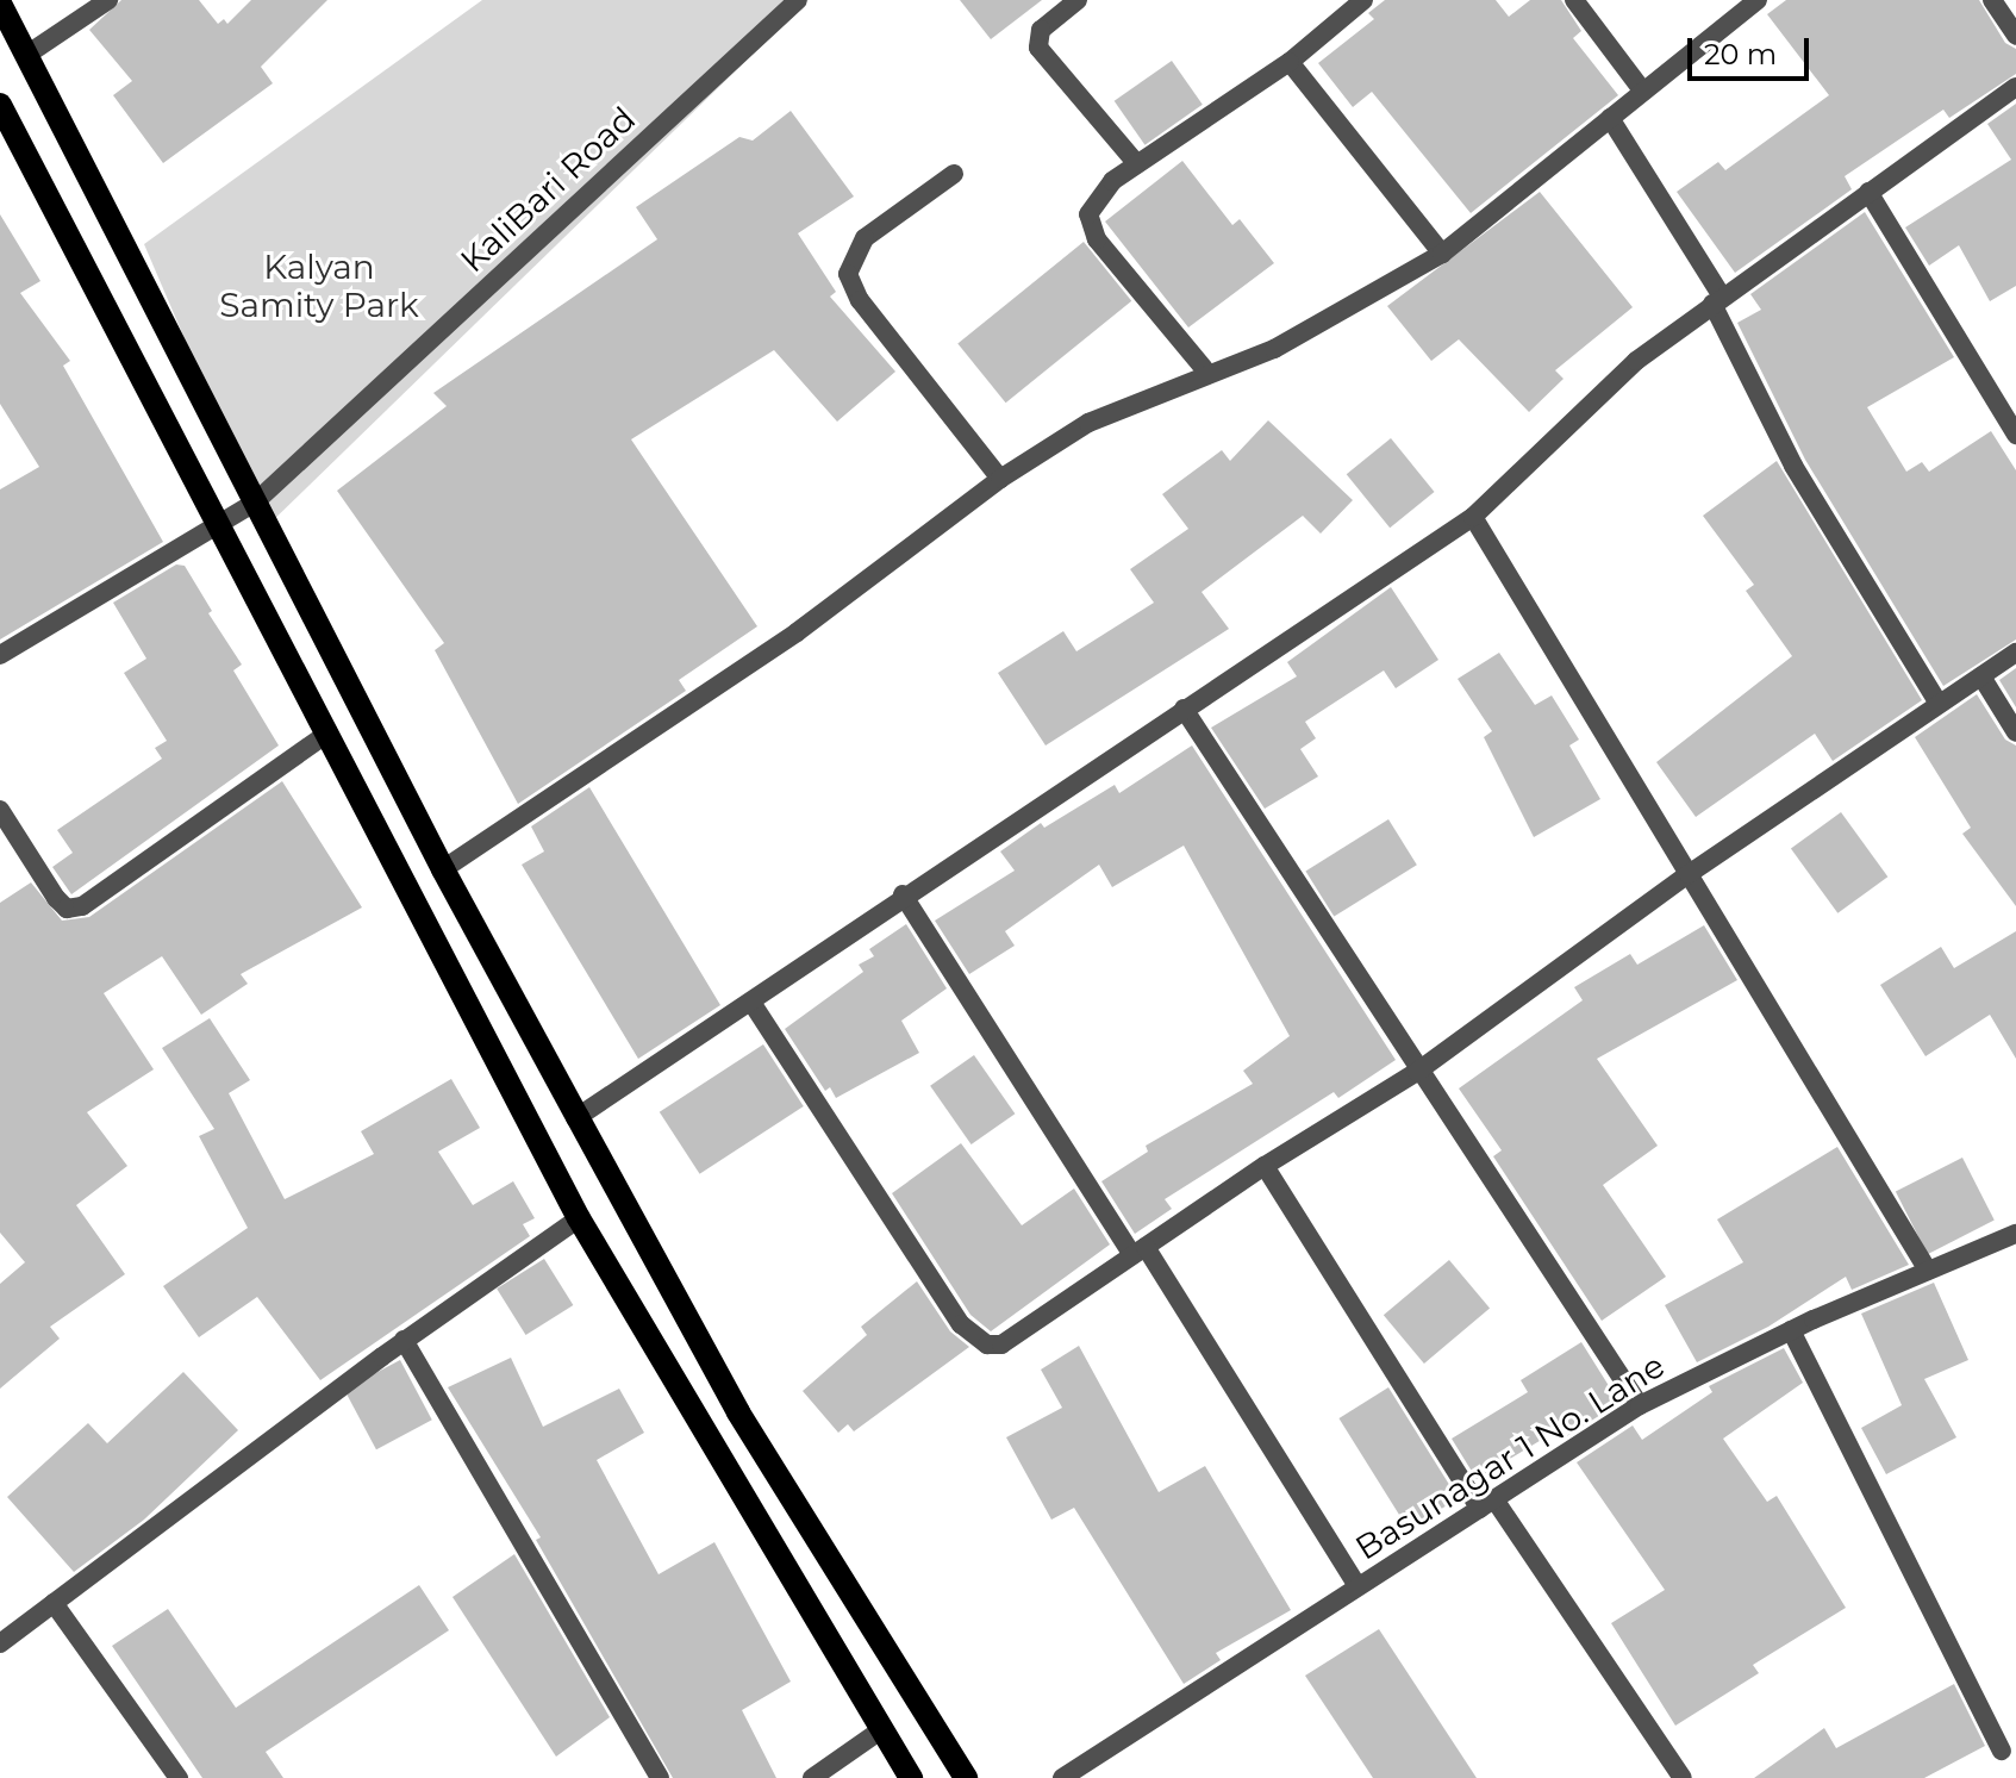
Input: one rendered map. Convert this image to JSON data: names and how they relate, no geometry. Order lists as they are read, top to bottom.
{
  "streets": {
    "street": ["KaliBari Road", "Basunagar 1 No. Lane"]
  },
  "parks": ["Kalyan Samity Park"],
  "scale_bar": "20 m"
}
